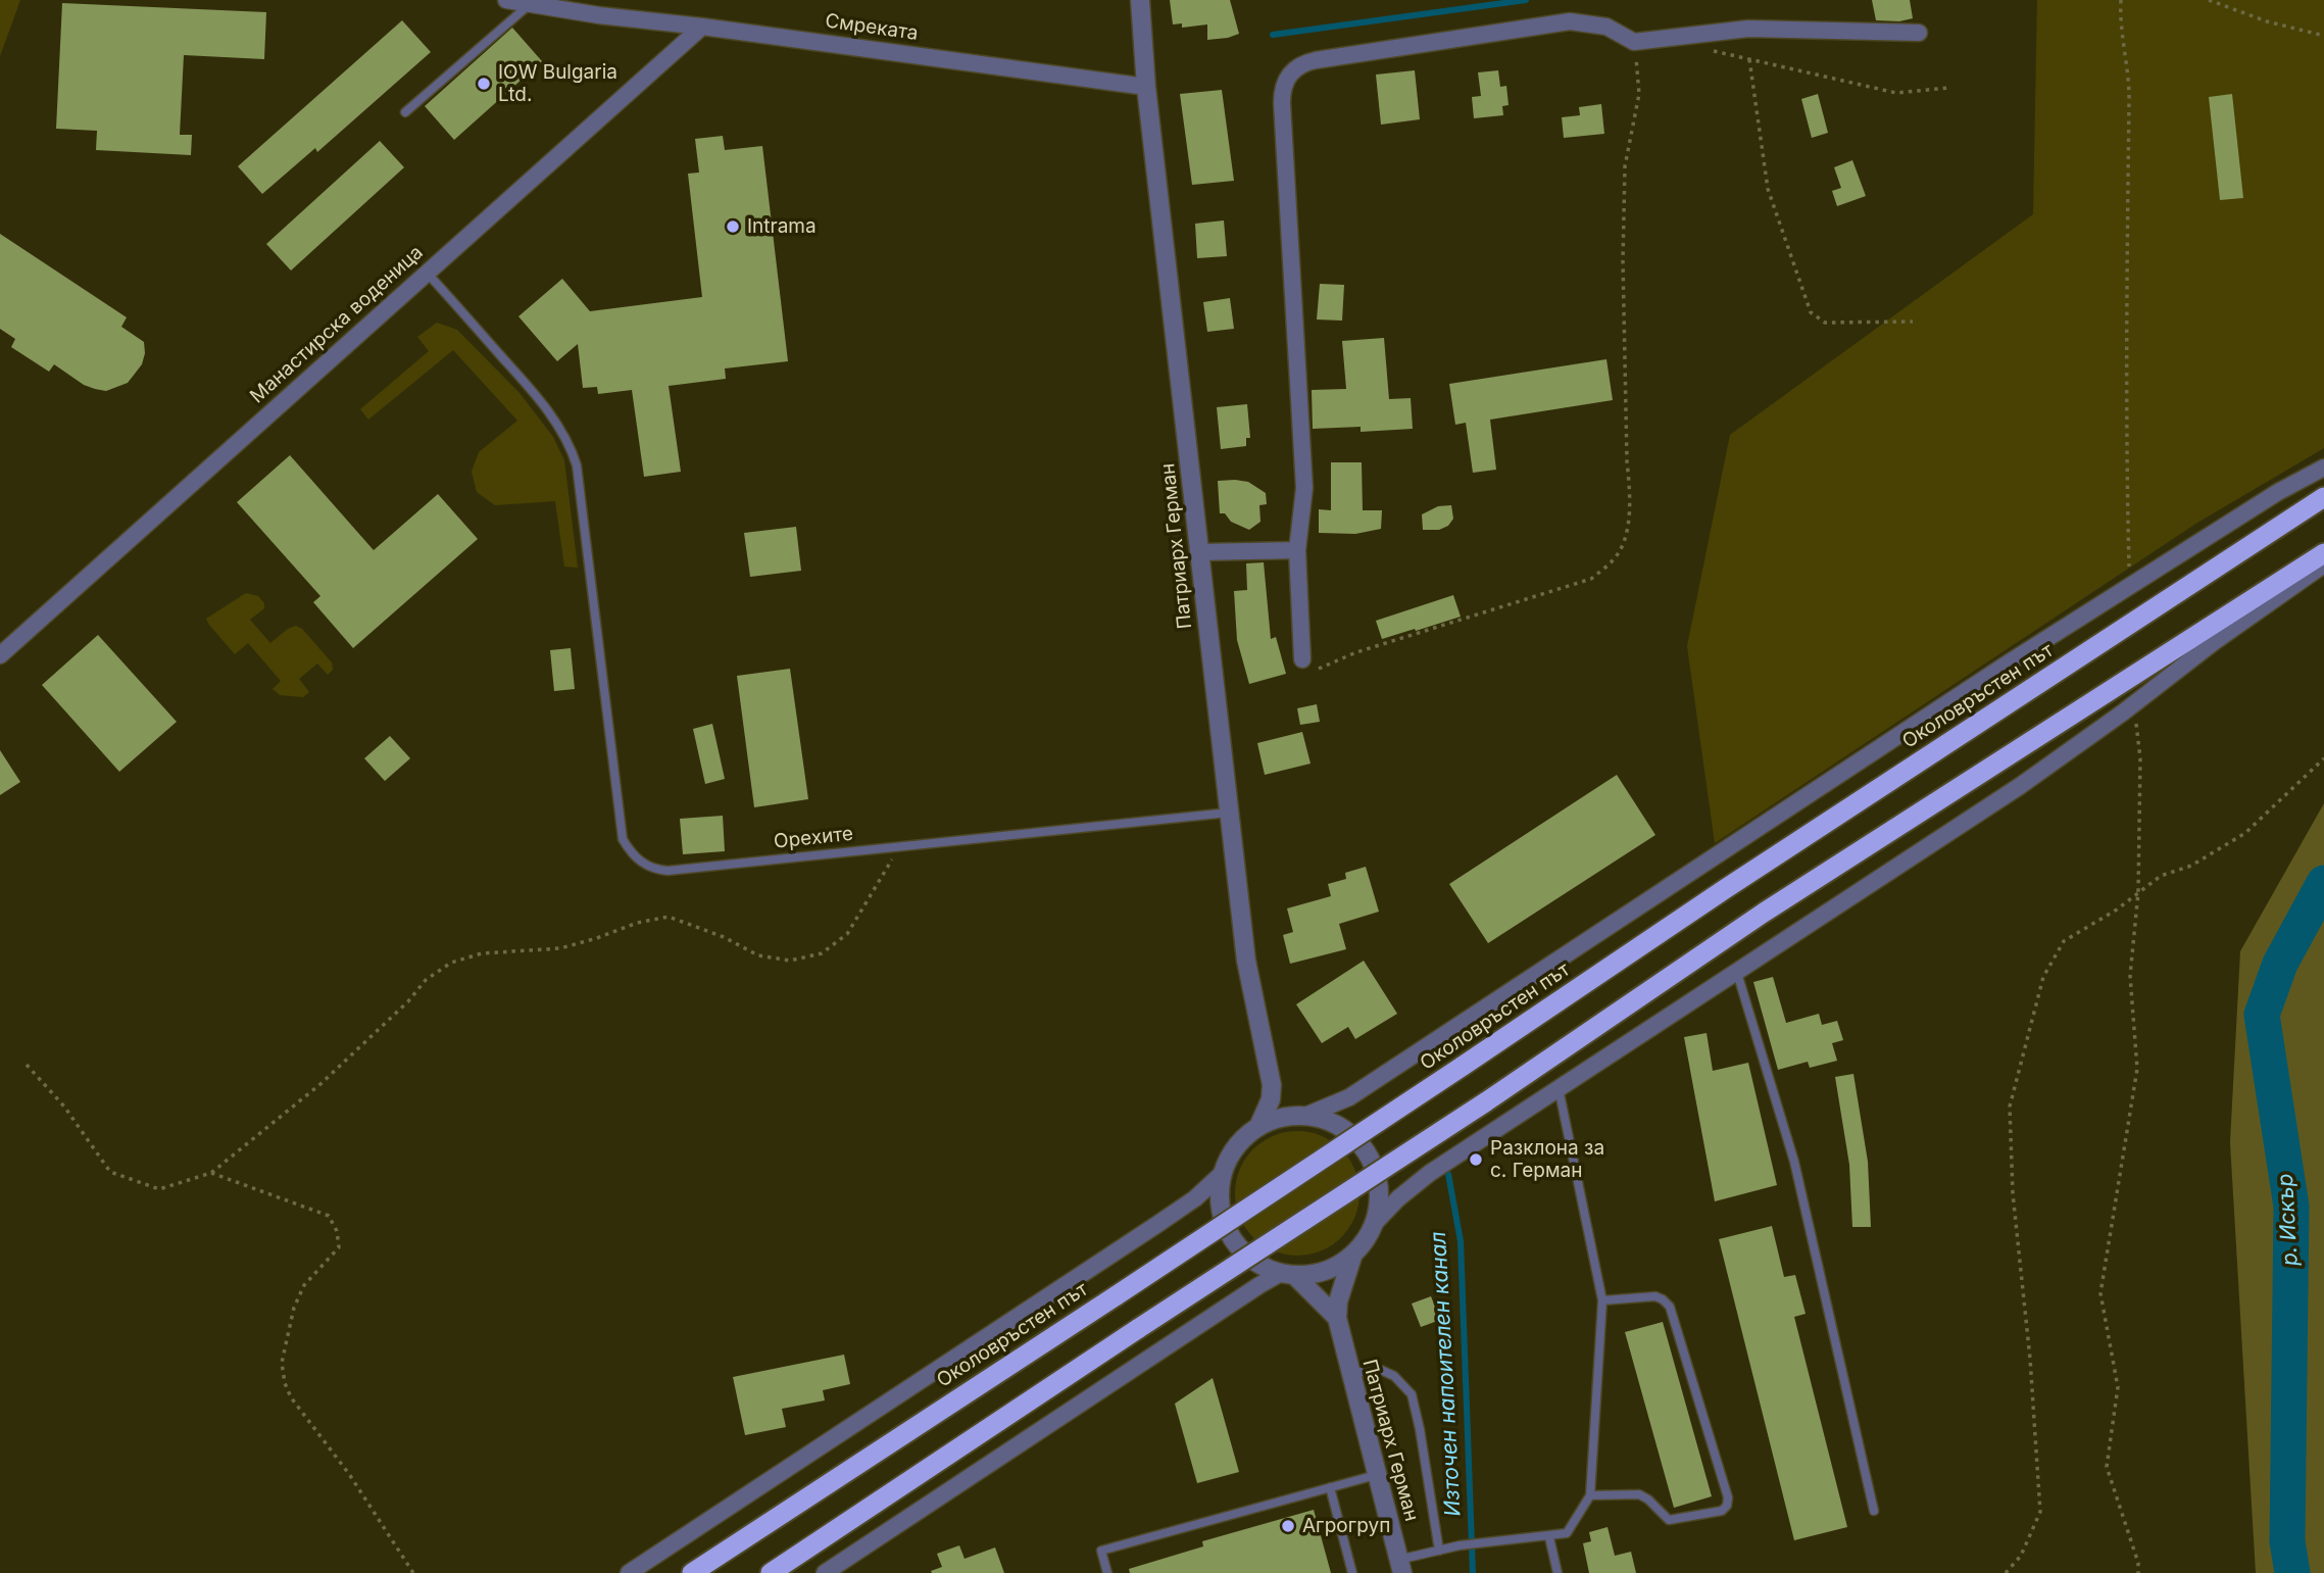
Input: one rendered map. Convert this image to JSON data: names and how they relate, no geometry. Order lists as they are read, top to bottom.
{
  "streets": {
    "highway": ["Околовръстен път"],
    "street": ["Смреката", "Манастирска воденица", "Патриарх Герман"],
    "lane": ["Орехите"]
  },
  "crossings": [
    ["Смреката", "Манастирска воденица"],
    ["Смреката", "Патриарх Герман"],
    ["Манастирска воденица", "Орехите"],
    ["Патриарх Герман", "Орехите"]
  ],
  "water": ["р. Искър", "Източен напоителен канал"],
  "places": [
    "IOW Bulgaria Ltd.",
    "Intrama",
    "Разклона за с. Герман",
    "Агрогруп"
  ]
}
